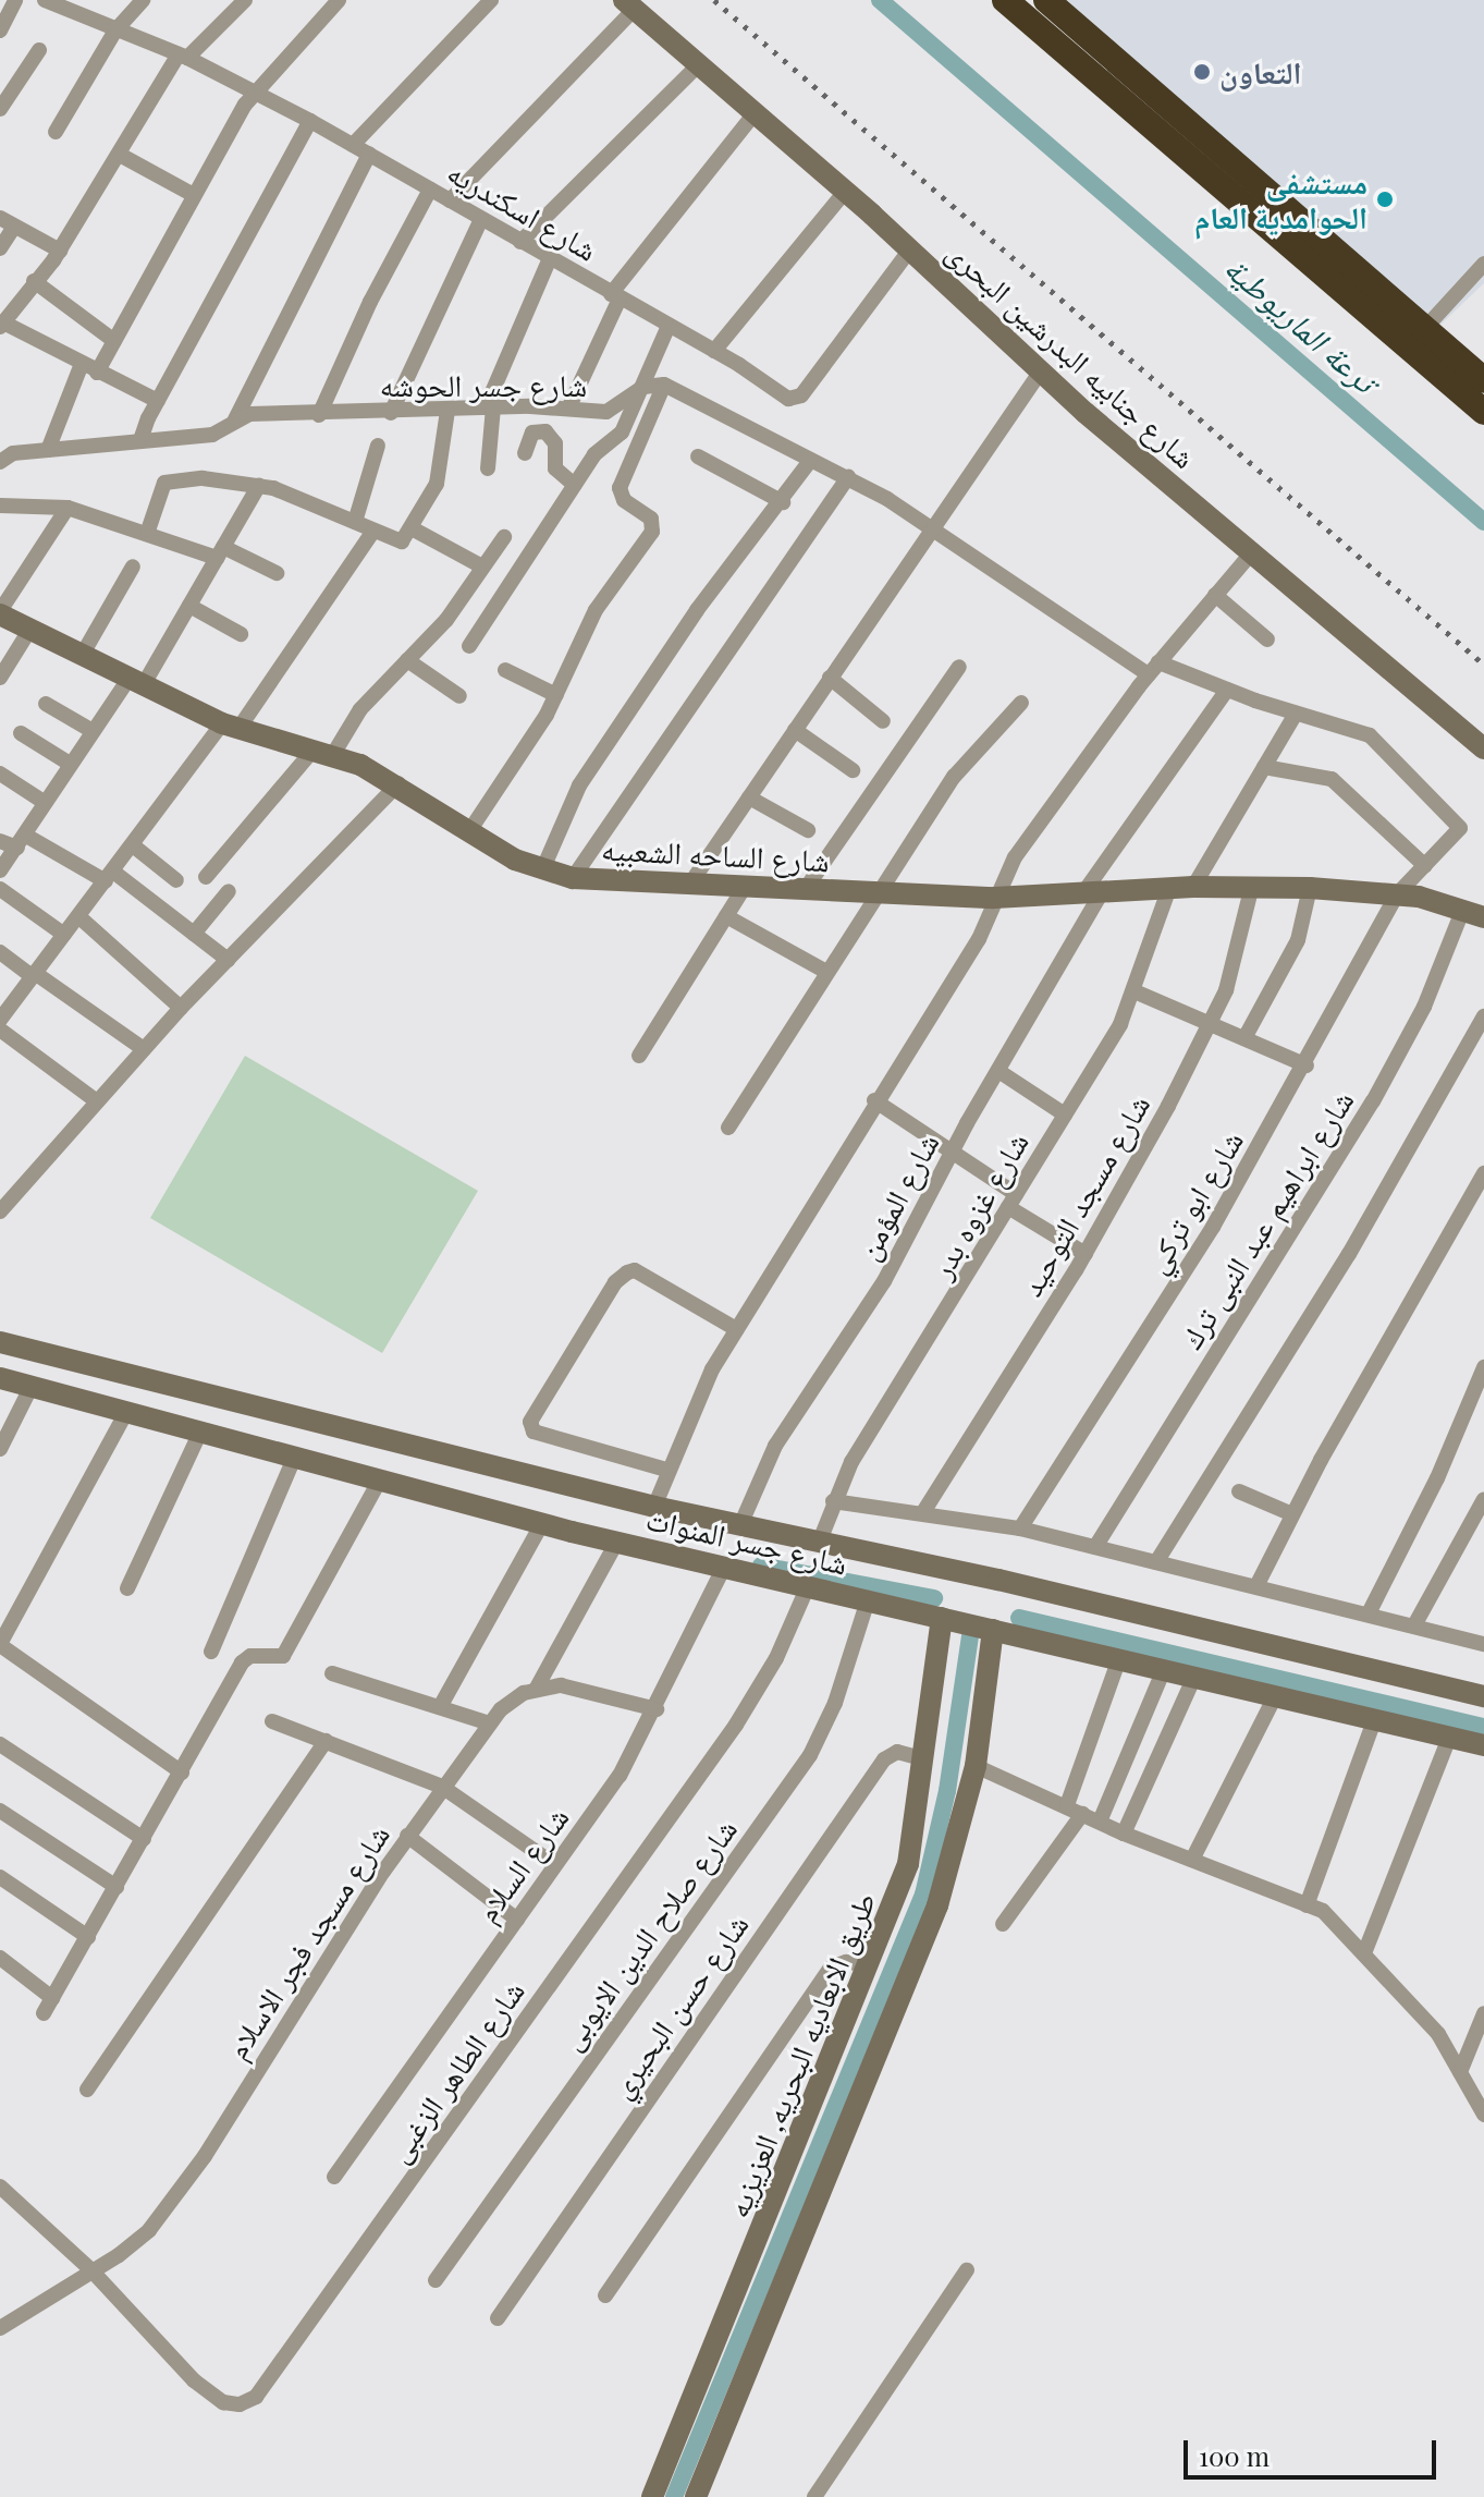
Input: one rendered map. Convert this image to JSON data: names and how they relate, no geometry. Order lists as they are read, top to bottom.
{
  "streets": {
    "street": [
      "شارع اسكندريه",
      "شارع جنابيه البدرشين البحرى",
      "شارع جسر الحوشه",
      "شارع الساحه الشعبيه",
      "شارع مسجد التوحيد",
      "شارع المؤمن",
      "شارع ابو تركي",
      "شارع غزوه بدر",
      "شارع ابراهيم عبد النبى ترك",
      "شارع جسر المنوات",
      "شارع السلام",
      "شارع صلاح الدين الايوبى",
      "شارع مسجد فجر الاسلام",
      "شارع حسن البحيري",
      "طريق الابعاديه البحريه, العزيزيه",
      "شارع الطاهر الزغبى"
    ]
  },
  "crossings": [
    ["شارع اسكندريه", "شارع جنابيه البدرشين البحرى"],
    ["شارع الساحه الشعبيه", "شارع مسجد التوحيد"],
    ["شارع الساحه الشعبيه", "شارع المؤمن"],
    ["شارع الساحه الشعبيه", "شارع ابو تركي"],
    ["شارع الساحه الشعبيه", "شارع غزوه بدر"],
    ["شارع الساحه الشعبيه", "شارع ابراهيم عبد النبى ترك"],
    ["شارع المؤمن", "شارع جسر المنوات"],
    ["شارع غزوه بدر", "شارع جسر المنوات"],
    ["شارع جسر المنوات", "شارع السلام"],
    ["شارع جسر المنوات", "شارع صلاح الدين الايوبى"],
    ["شارع جسر المنوات", "شارع مسجد فجر الاسلام"],
    ["شارع جسر المنوات", "طريق الابعاديه البحريه, العزيزيه"],
    ["شارع جسر المنوات", "شارع الطاهر الزغبى"],
    ["شارع مسجد فجر الاسلام", "شارع الطاهر الزغبى"],
    ["شارع حسن البحيري", "طريق الابعاديه البحريه, العزيزيه"]
  ],
  "water": ["ترعة الماريوطية"],
  "places": ["التعاون", "مستشفى الحوامدية العام"],
  "scale_bar": "100 m"
}
